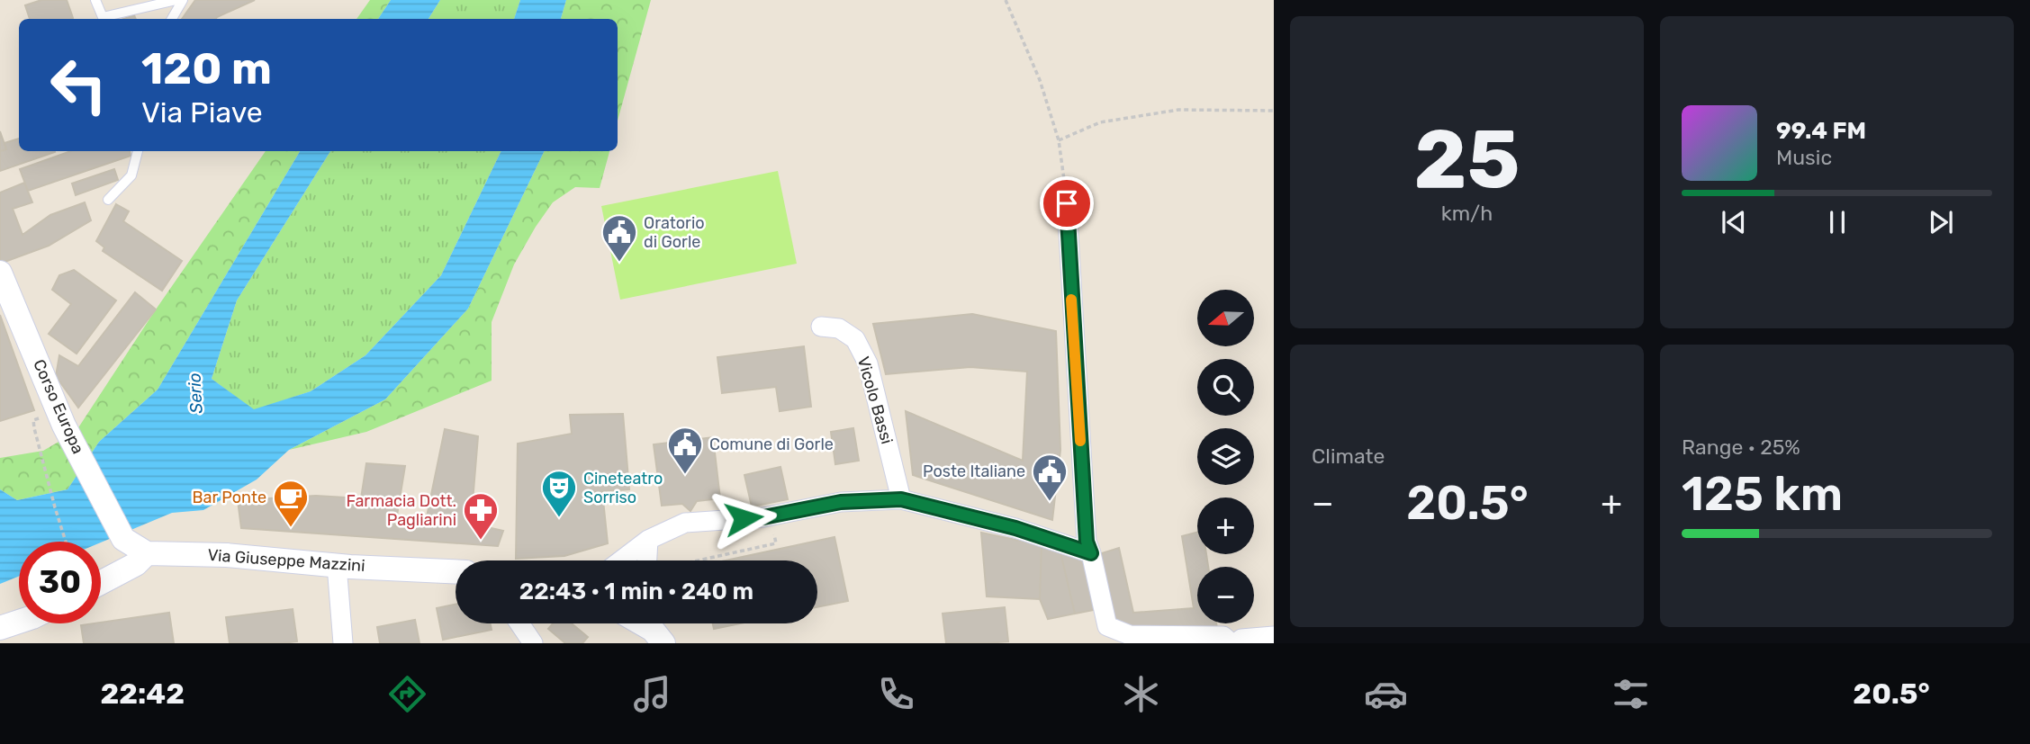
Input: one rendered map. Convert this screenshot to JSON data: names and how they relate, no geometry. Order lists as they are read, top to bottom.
{
  "streets": {
    "street": ["Vicolo Bassi", "Corso Europa", "Via Giuseppe Mazzini"]
  },
  "crossings": [
    ["Corso Europa", "Via Giuseppe Mazzini"]
  ],
  "water": ["Serio"],
  "places": {
    "public building": ["Oratorio di Gorle", "Comune di Gorle", "Poste Italiane"],
    "theatre": ["Cineteatro Sorriso"],
    "cafe": ["Bar Ponte"],
    "pharmacy": ["Farmacia Dott. Pagliarini"]
  },
  "north": "left",
  "page": {
    "tile": [
      ["25", "km/h"],
      "Climate",
      ["Range · 25%", "125 km"]
    ],
    "turn": ["120 m", "Via Piave"],
    "song": ["99.4 FM", "Music"],
    "map_buttons": ["+", "−"],
    "heat": ["−", "20.5°", "+"],
    "limit": "30",
    "trip": "22:43 · 1 min · 240 m",
    "tabs": ["22:42", "20.5°"]
  }
}
